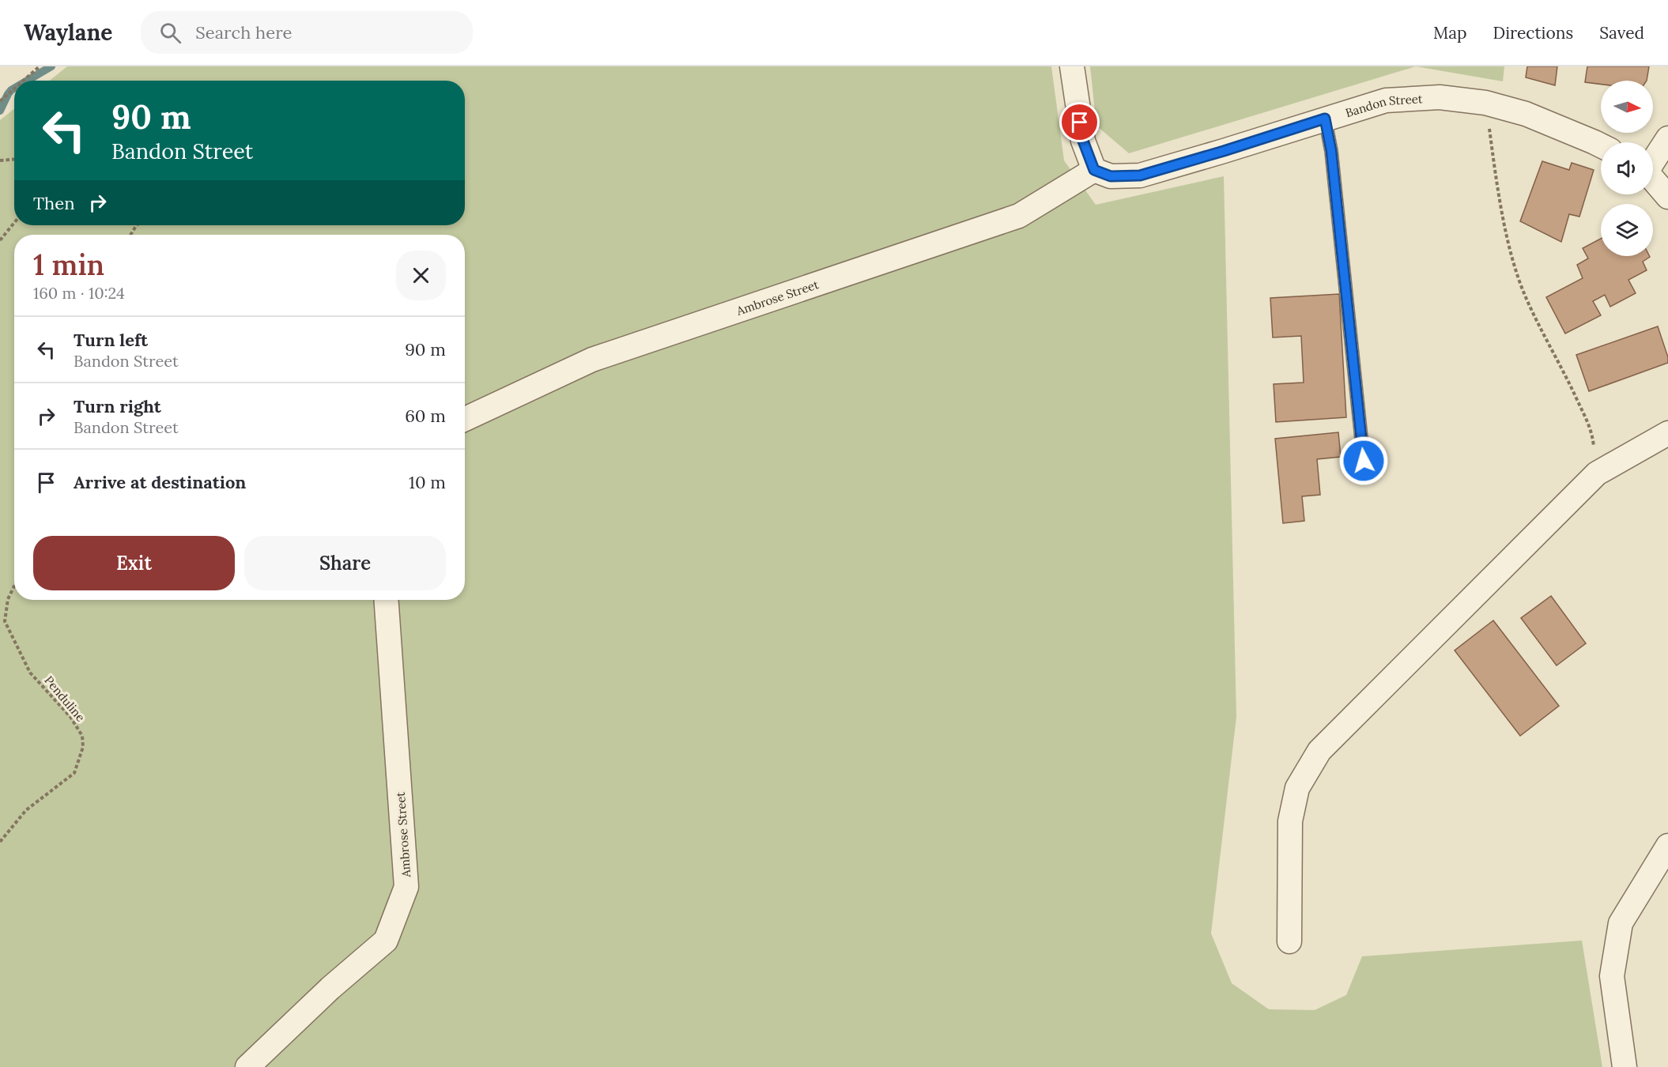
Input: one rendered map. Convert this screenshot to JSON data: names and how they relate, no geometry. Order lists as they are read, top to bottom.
{
  "streets": {
    "street": ["Bandon Street", "Ambrose Street"],
    "path": ["Penduline"]
  },
  "crossings": [
    ["Bandon Street", "Ambrose Street"]
  ],
  "north": "right",
  "page": {
    "header": "Waylane",
    "search": "Search here",
    "nav": ["Map", "Directions", "Saved"],
    "turn": ["90 m", "Bandon Street"],
    "then": "Then",
    "heading": ["1 min", "160 m · 10:24"],
    "list": [
      {
        "name": "Turn left",
        "note": "Bandon Street",
        "value": "90 m"
      },
      {
        "name": "Turn right",
        "note": "Bandon Street",
        "value": "60 m"
      },
      {
        "name": "Arrive at destination",
        "value": "10 m"
      }
    ],
    "buttons": ["Exit", "Share"]
  }
}
